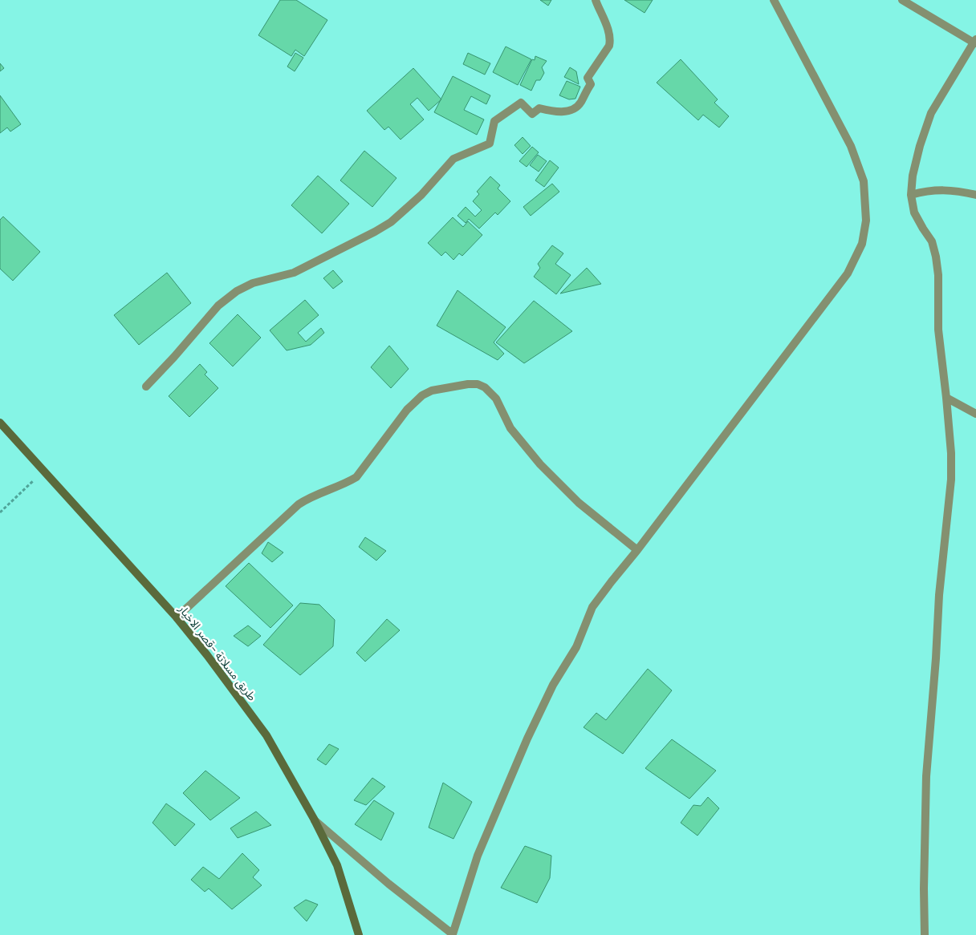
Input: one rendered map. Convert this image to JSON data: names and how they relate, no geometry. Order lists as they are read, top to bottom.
{
  "streets": {
    "main road": ["طريق مسلاتة -قصر الاخيار"]
  }
}
